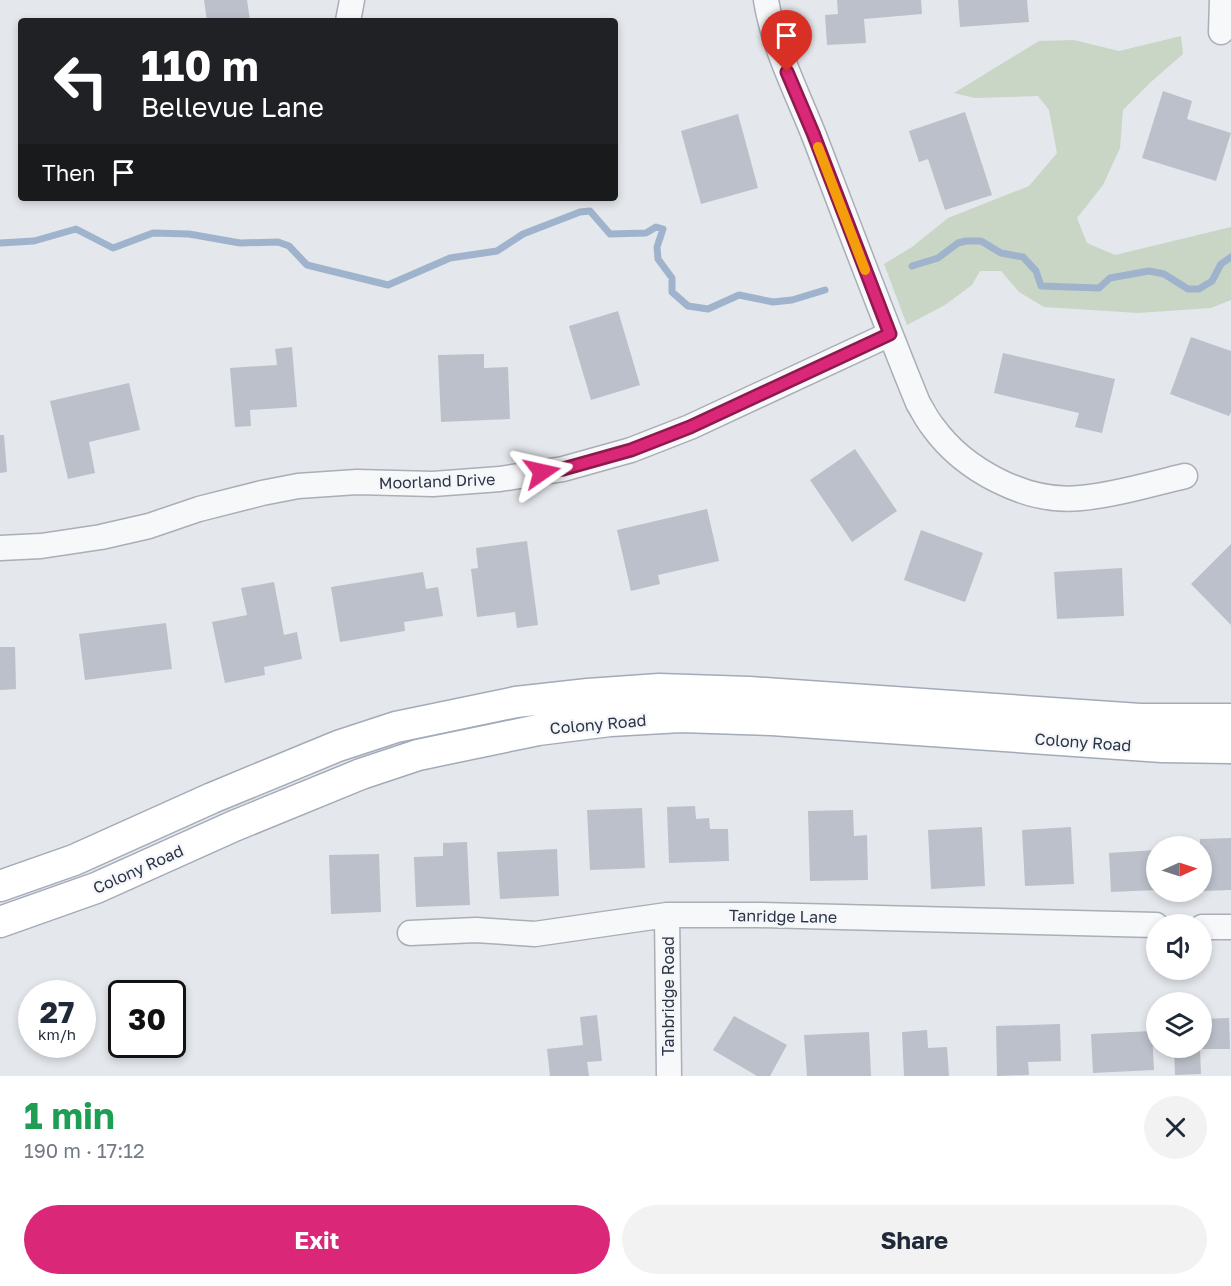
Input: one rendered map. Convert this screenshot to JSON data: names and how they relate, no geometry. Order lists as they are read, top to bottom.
{
  "streets": {
    "main road": ["Colony Road"],
    "street": ["Moorland Drive", "Tanridge Lane", "Tanbridge Road"]
  },
  "crossings": [
    ["Tanridge Lane", "Tanbridge Road"]
  ],
  "north": "right",
  "page": {
    "turn": ["110 m", "Bellevue Lane"],
    "then": "Then",
    "speed": "27 km/h",
    "limit": "30",
    "heading": ["1 min", "190 m · 17:12"],
    "buttons": ["Exit", "Share"]
  }
}
